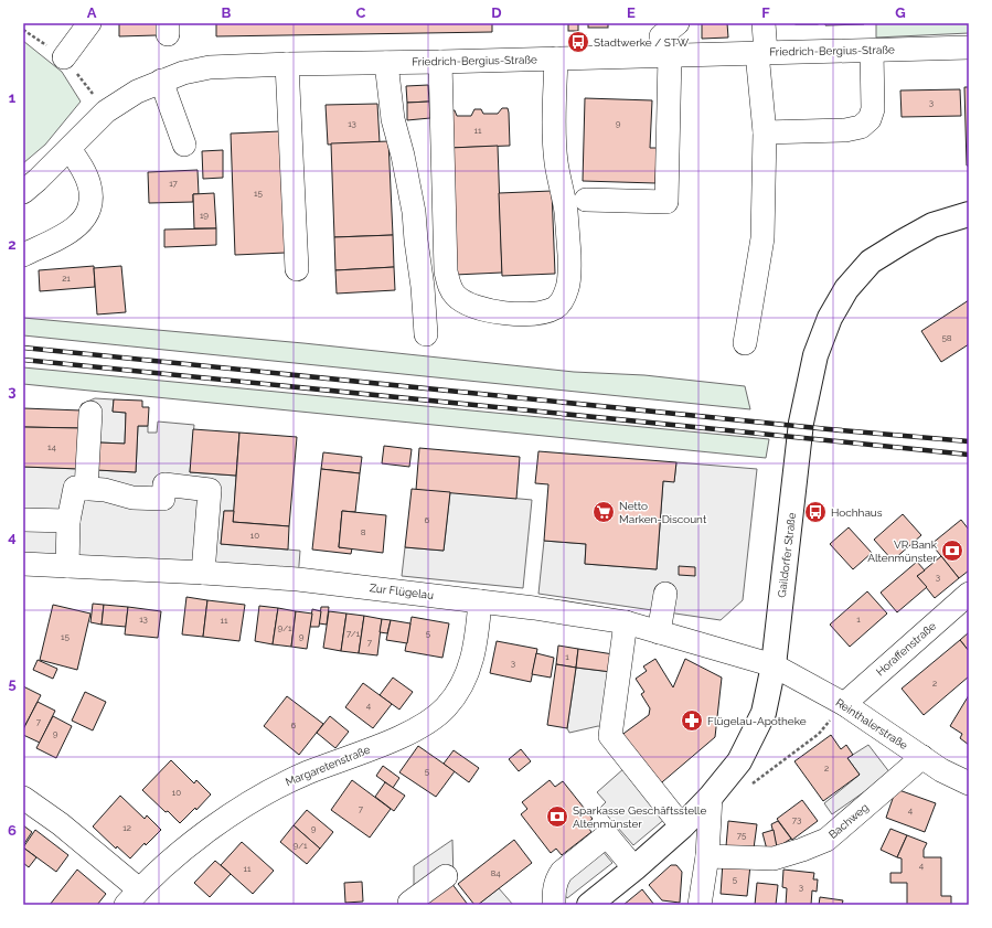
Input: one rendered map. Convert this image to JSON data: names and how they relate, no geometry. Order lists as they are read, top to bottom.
{
  "streets": {
    "main road": ["Gaildorfer Straße"],
    "street": [
      "Friedrich-Bergius-Straße",
      "Zur Flügelau",
      "Horaffenstraße",
      "Reinthalerstraße",
      "Margaretenstraße",
      "Bachweg"
    ]
  },
  "crossings": [
    ["Gaildorfer Straße", "Zur Flügelau"],
    ["Gaildorfer Straße", "Reinthalerstraße"],
    ["Zur Flügelau", "Reinthalerstraße"],
    ["Zur Flügelau", "Margaretenstraße"],
    ["Horaffenstraße", "Reinthalerstraße"],
    ["Reinthalerstraße", "Bachweg"]
  ],
  "places": {
    "bus stop": ["Stadtwerke / STW", "Hochhaus"],
    "supermarket": ["Netto Marken-Discount"],
    "bank": ["VR Bank Altenmünster", "Sparkasse Geschäftsstelle Altenmünster"],
    "pharmacy": ["Flügelau-Apotheke"]
  },
  "house_numbers": [
    "3",
    "13",
    "9",
    "11",
    "17",
    "15",
    "19",
    "21",
    "58",
    "14",
    "6",
    "8",
    "10",
    "3",
    "13",
    "1",
    "11",
    "9/1",
    "7/1",
    "5",
    "15",
    "9",
    "7",
    "1",
    "3",
    "2",
    "4",
    "7",
    "6",
    "9",
    "2",
    "5",
    "10",
    "7",
    "4",
    "73",
    "12",
    "9",
    "75",
    "9/1",
    "4",
    "11",
    "84",
    "5",
    "3"
  ],
  "grid": {
    "columns": [
      "A",
      "B",
      "C",
      "D",
      "E",
      "F",
      "G"
    ],
    "rows": [
      "1",
      "2",
      "3",
      "4",
      "5",
      "6"
    ]
  }
}
